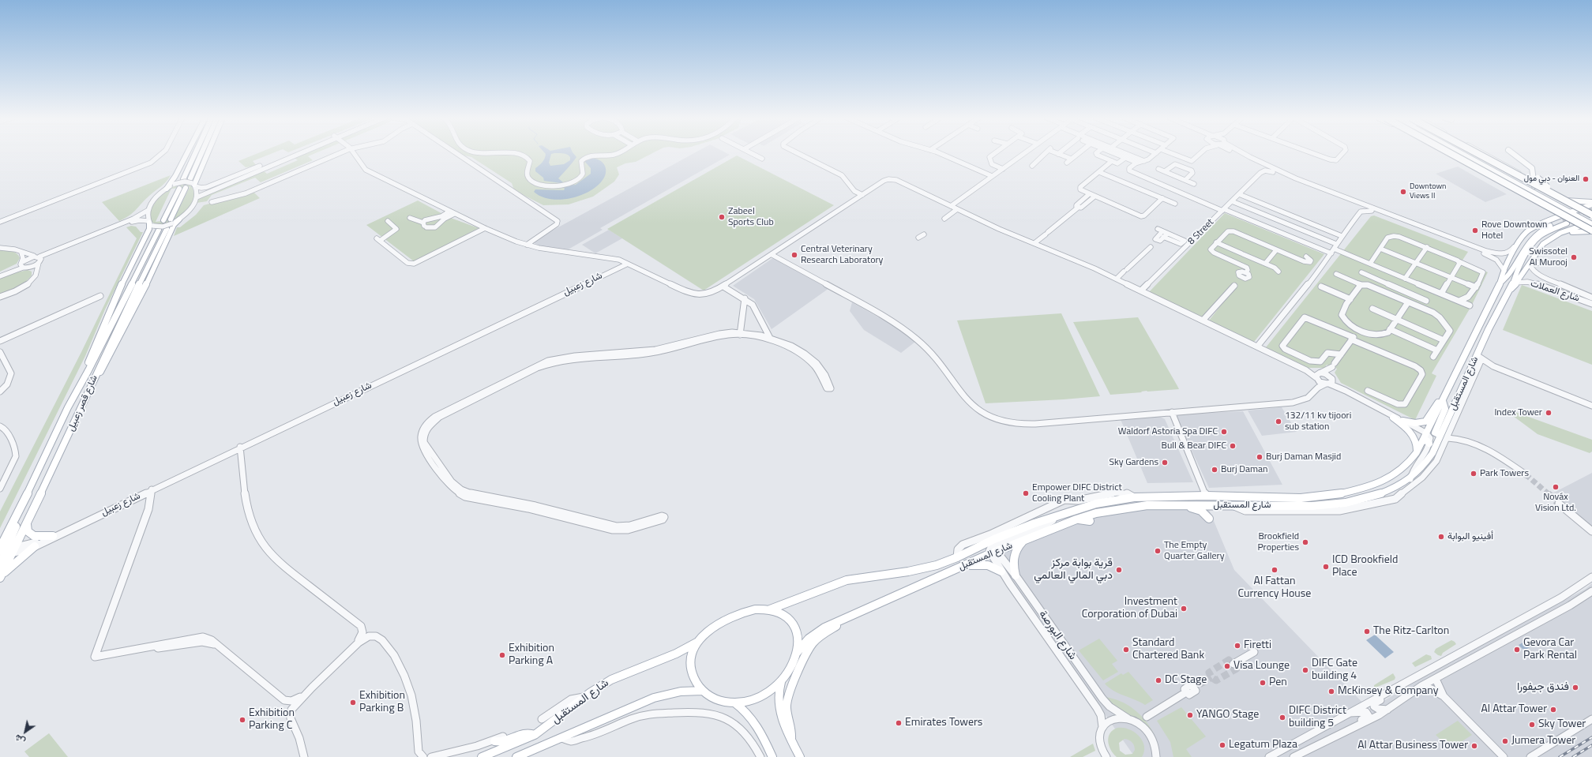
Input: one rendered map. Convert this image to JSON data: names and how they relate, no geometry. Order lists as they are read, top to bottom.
{
  "streets": {
    "main road": ["شارع المستقبل", "شارع قصر زعبيل"],
    "street": [
      "8 Street",
      "شارع زعبيل",
      "شارع العملات",
      "شارع البورصة"
    ]
  },
  "crossings": [
    ["شارع المستقبل", "شارع البورصة"]
  ],
  "places": [
    "العنوان - دبي مول",
    "Downtown Views II",
    "Zabeel Sports Club",
    "Rove Downtown Hotel",
    "Central Veterinary Research Laboratory",
    "Swissotel Al Murooj",
    "Index Tower",
    "132/11 kv tijoori sub station",
    "Waldorf Astoria Spa DIFC",
    "Bull & Bear DIFC",
    "Burj Daman Masjid",
    "Sky Gardens",
    "Burj Daman",
    "Park Towers",
    "Nováx Vision Ltd.",
    "Empower DIFC District Cooling Plant",
    "أفينيو البوابة",
    "Brookfield Properties",
    "The Empty Quarter Gallery",
    "ICD Brookfield Place",
    "قرية بوابة مركز دبي المالي العالمي",
    "Al Fattan Currency House",
    "Investment Corporation of Dubai",
    "The Ritz-Carlton",
    "Firetti",
    "Standard Chartered Bank",
    "Gevora Car Park Rental",
    "Exhibition Parking A",
    "Visa Lounge",
    "DIFC Gate building 4",
    "DC Stage",
    "Pen",
    "فندق جيفورا",
    "McKinsey & Company",
    "Exhibition Parking B",
    "Al Attar Tower",
    "YANGO Stage",
    "DIFC District building 5",
    "Exhibition Parking C",
    "Emirates Towers",
    "Sky Tower",
    "Jumera Tower",
    "Legatum Plaza",
    "Al Attar Business Tower"
  ],
  "north": "bottom left"
}
